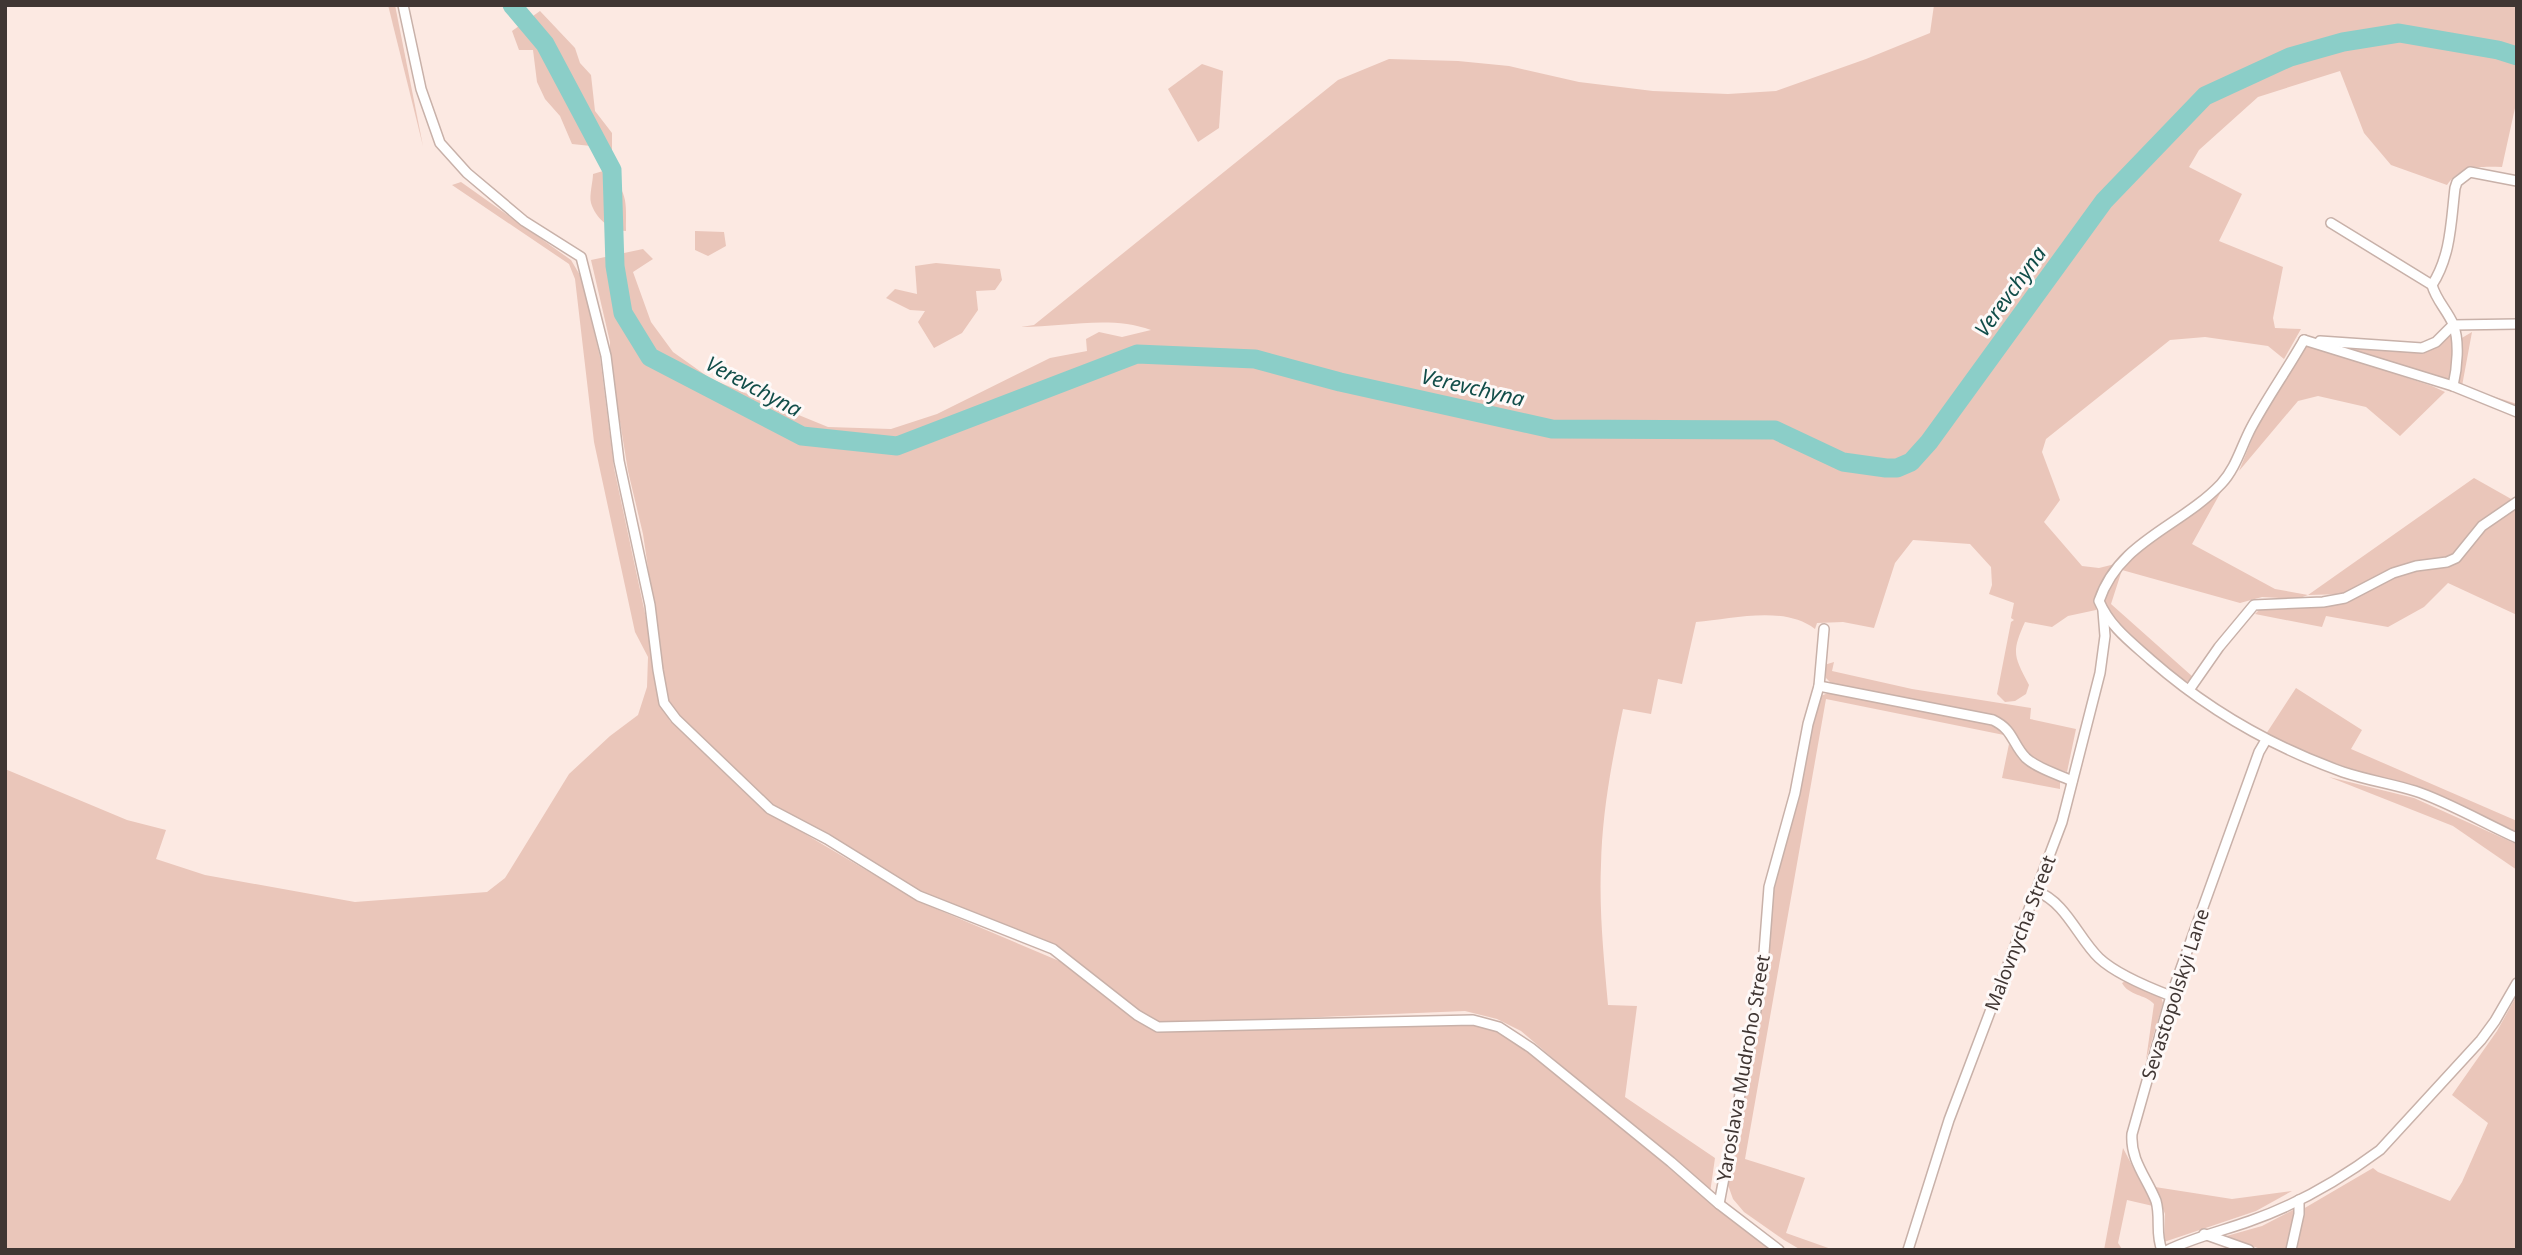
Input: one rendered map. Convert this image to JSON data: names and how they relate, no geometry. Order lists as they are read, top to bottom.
{
  "streets": {
    "street": ["Malovnycha Street", "Sevastopolskyi Lane", "Yaroslava Mudroho Street"]
  },
  "water": ["Verevchyna"]
}
